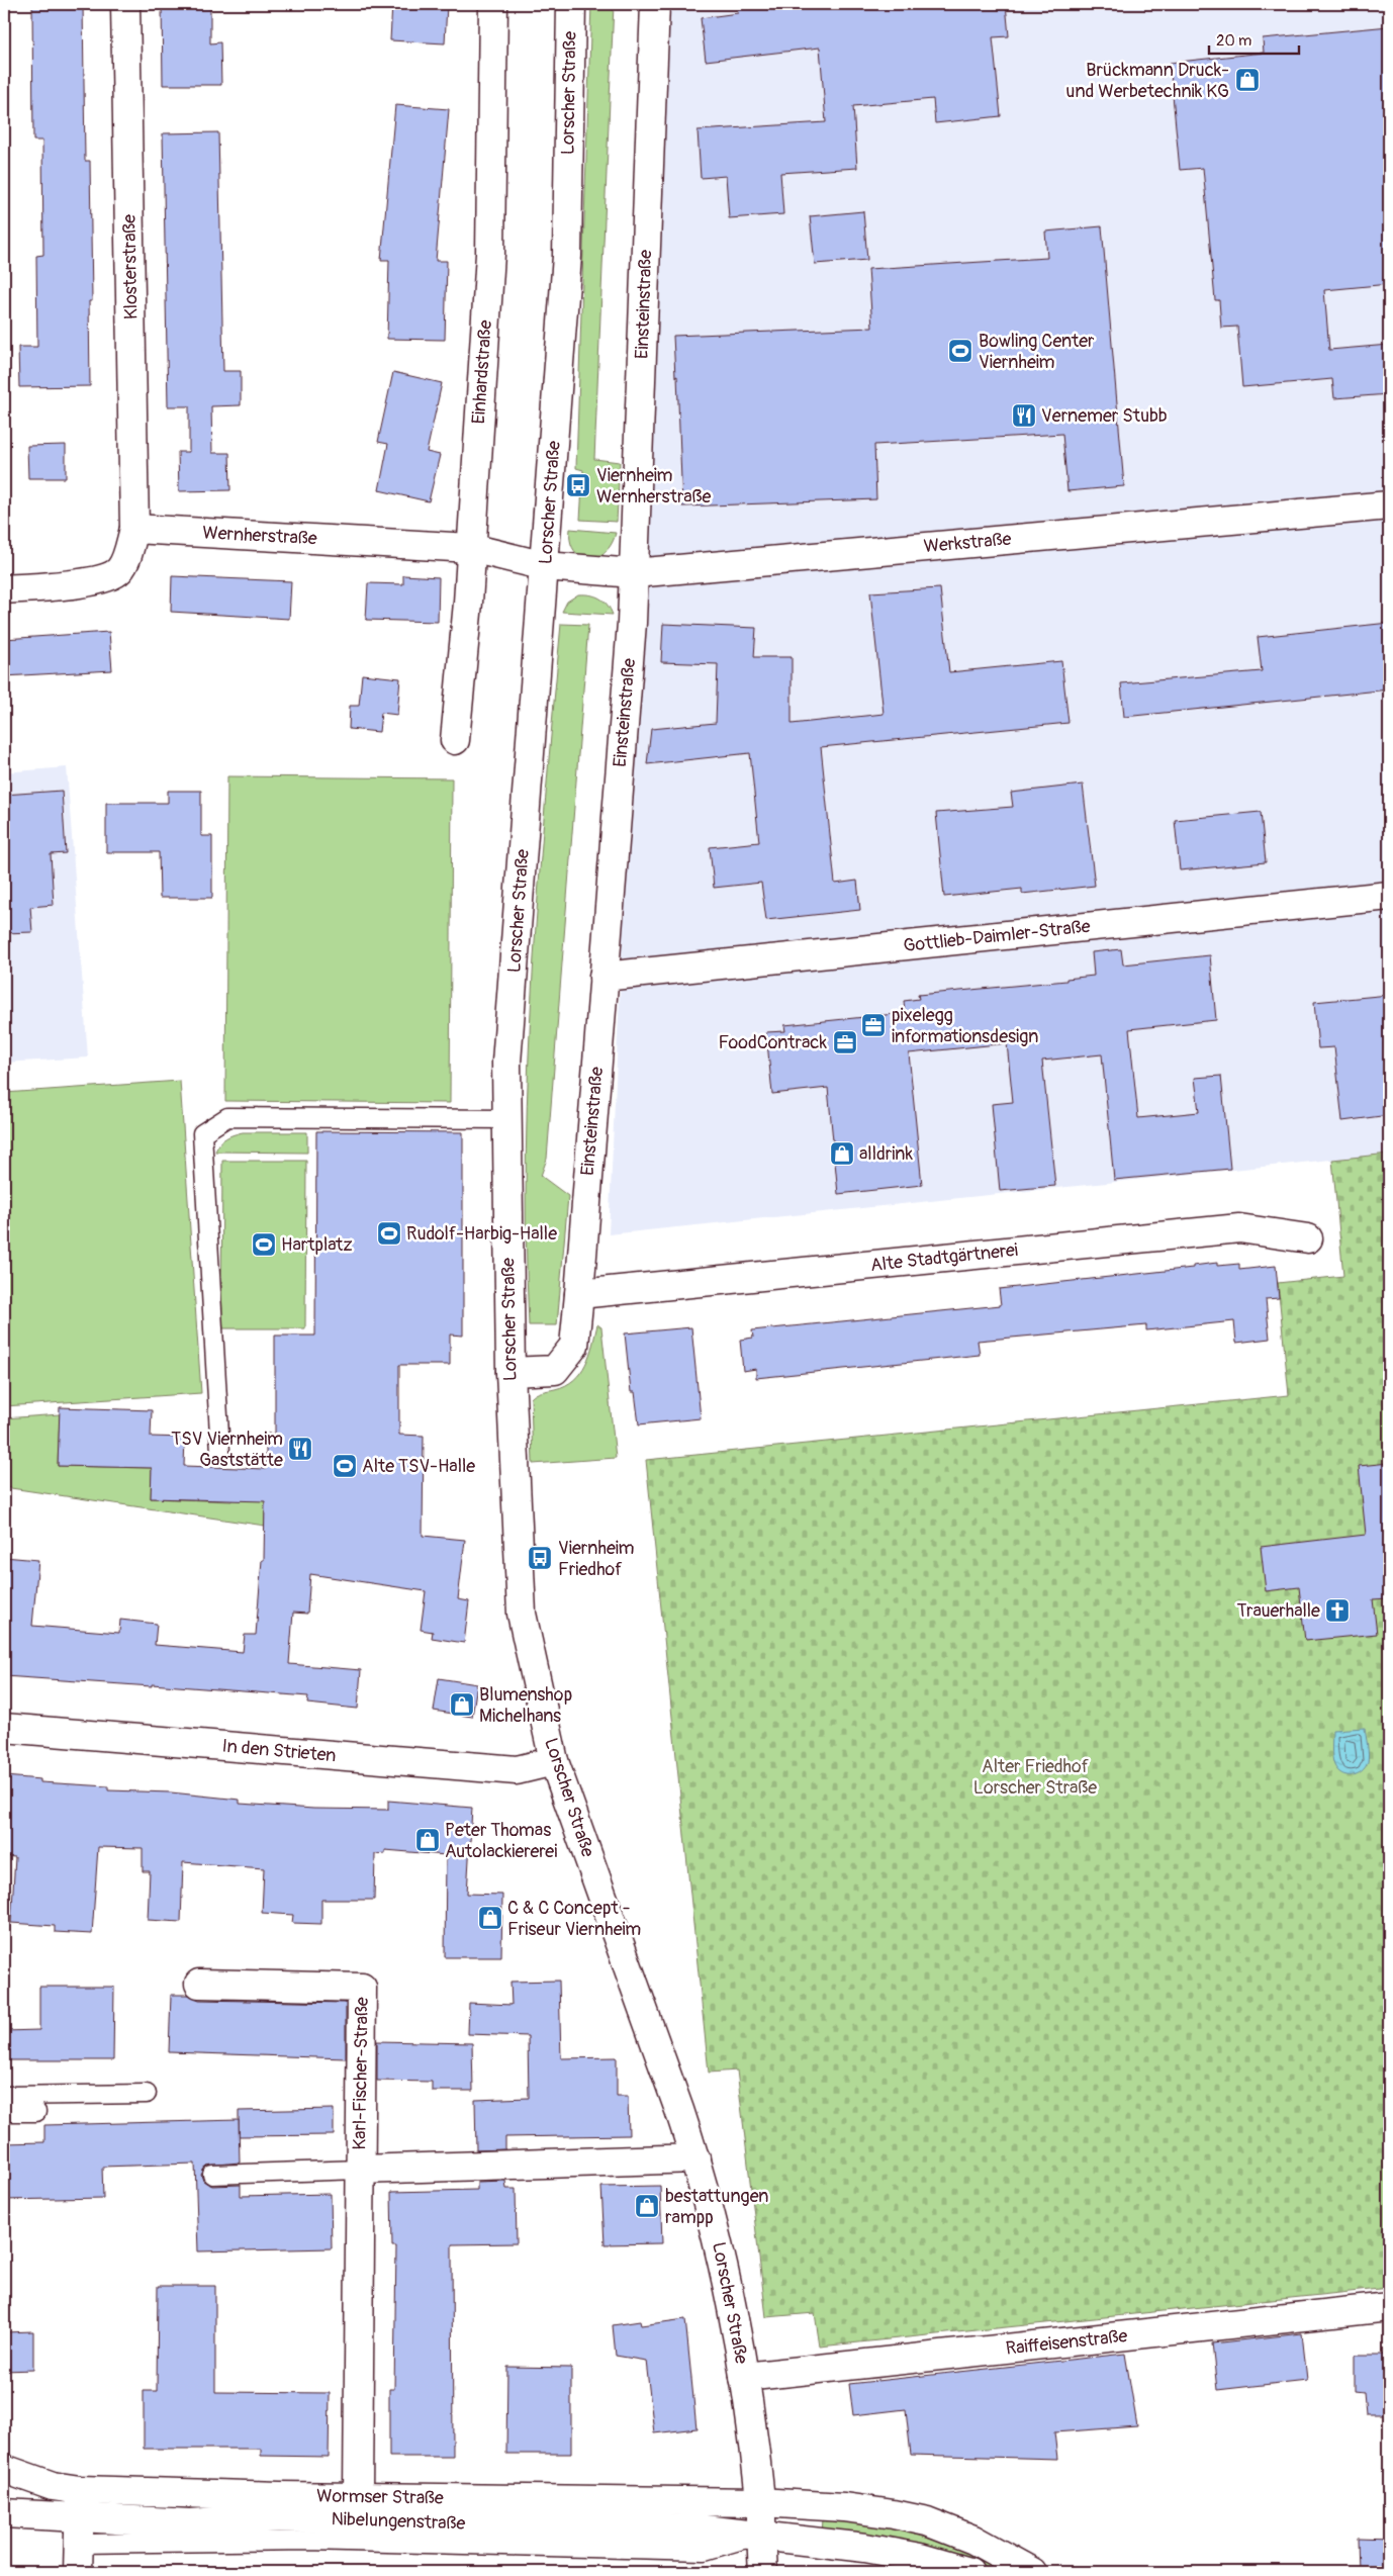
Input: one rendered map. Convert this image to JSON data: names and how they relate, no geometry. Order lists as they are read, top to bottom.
{
  "streets": {
    "street": [
      "Lorscher Straße",
      "Klosterstraße",
      "Einsteinstraße",
      "Einhardstraße",
      "Wernherstraße",
      "Werkstraße",
      "Gottlieb-Daimler-Straße",
      "Alte Stadtgärtnerei",
      "In den Strieten",
      "Karl-Fischer-Straße",
      "Raiffeisenstraße",
      "Wormser Straße",
      "Nibelungenstraße"
    ]
  },
  "crossings": [
    ["Lorscher Straße", "Einsteinstraße"],
    ["Lorscher Straße", "Wernherstraße"],
    ["Lorscher Straße", "Werkstraße"],
    ["Lorscher Straße", "In den Strieten"],
    ["Lorscher Straße", "Karl-Fischer-Straße"],
    ["Lorscher Straße", "Raiffeisenstraße"],
    ["Lorscher Straße", "Wormser Straße"],
    ["Lorscher Straße", "Nibelungenstraße"],
    ["Klosterstraße", "Wernherstraße"],
    ["Einsteinstraße", "Werkstraße"],
    ["Einsteinstraße", "Gottlieb-Daimler-Straße"],
    ["Einsteinstraße", "Alte Stadtgärtnerei"],
    ["Einhardstraße", "Wernherstraße"],
    ["Wernherstraße", "Werkstraße"],
    ["Karl-Fischer-Straße", "Wormser Straße"],
    ["Wormser Straße", "Nibelungenstraße"]
  ],
  "parks": ["Alter Friedhof Lorscher Straße"],
  "places": {
    "shop": [
      "Brückmann Druck- und Werbetechnik KG",
      "alldrink",
      "Blumenshop Michelhans",
      "Peter Thomas Autolackiererei",
      "C & C Concept - Friseur Viernheim",
      "bestattungen rampp"
    ],
    "sports": [
      "Bowling Center Viernheim",
      "Rudolf-Harbig-Halle",
      "Hartplatz",
      "Alte TSV-Halle"
    ],
    "restaurant": ["Vernemer Stubb", "TSV Viernheim Gaststätte"],
    "bus stop": ["Viernheim Wernherstraße", "Viernheim Friedhof"],
    "office": ["pixelegg informationsdesign", "FoodContrack"],
    "church": ["Trauerhalle"]
  },
  "scale_bar": "20 m"
}
